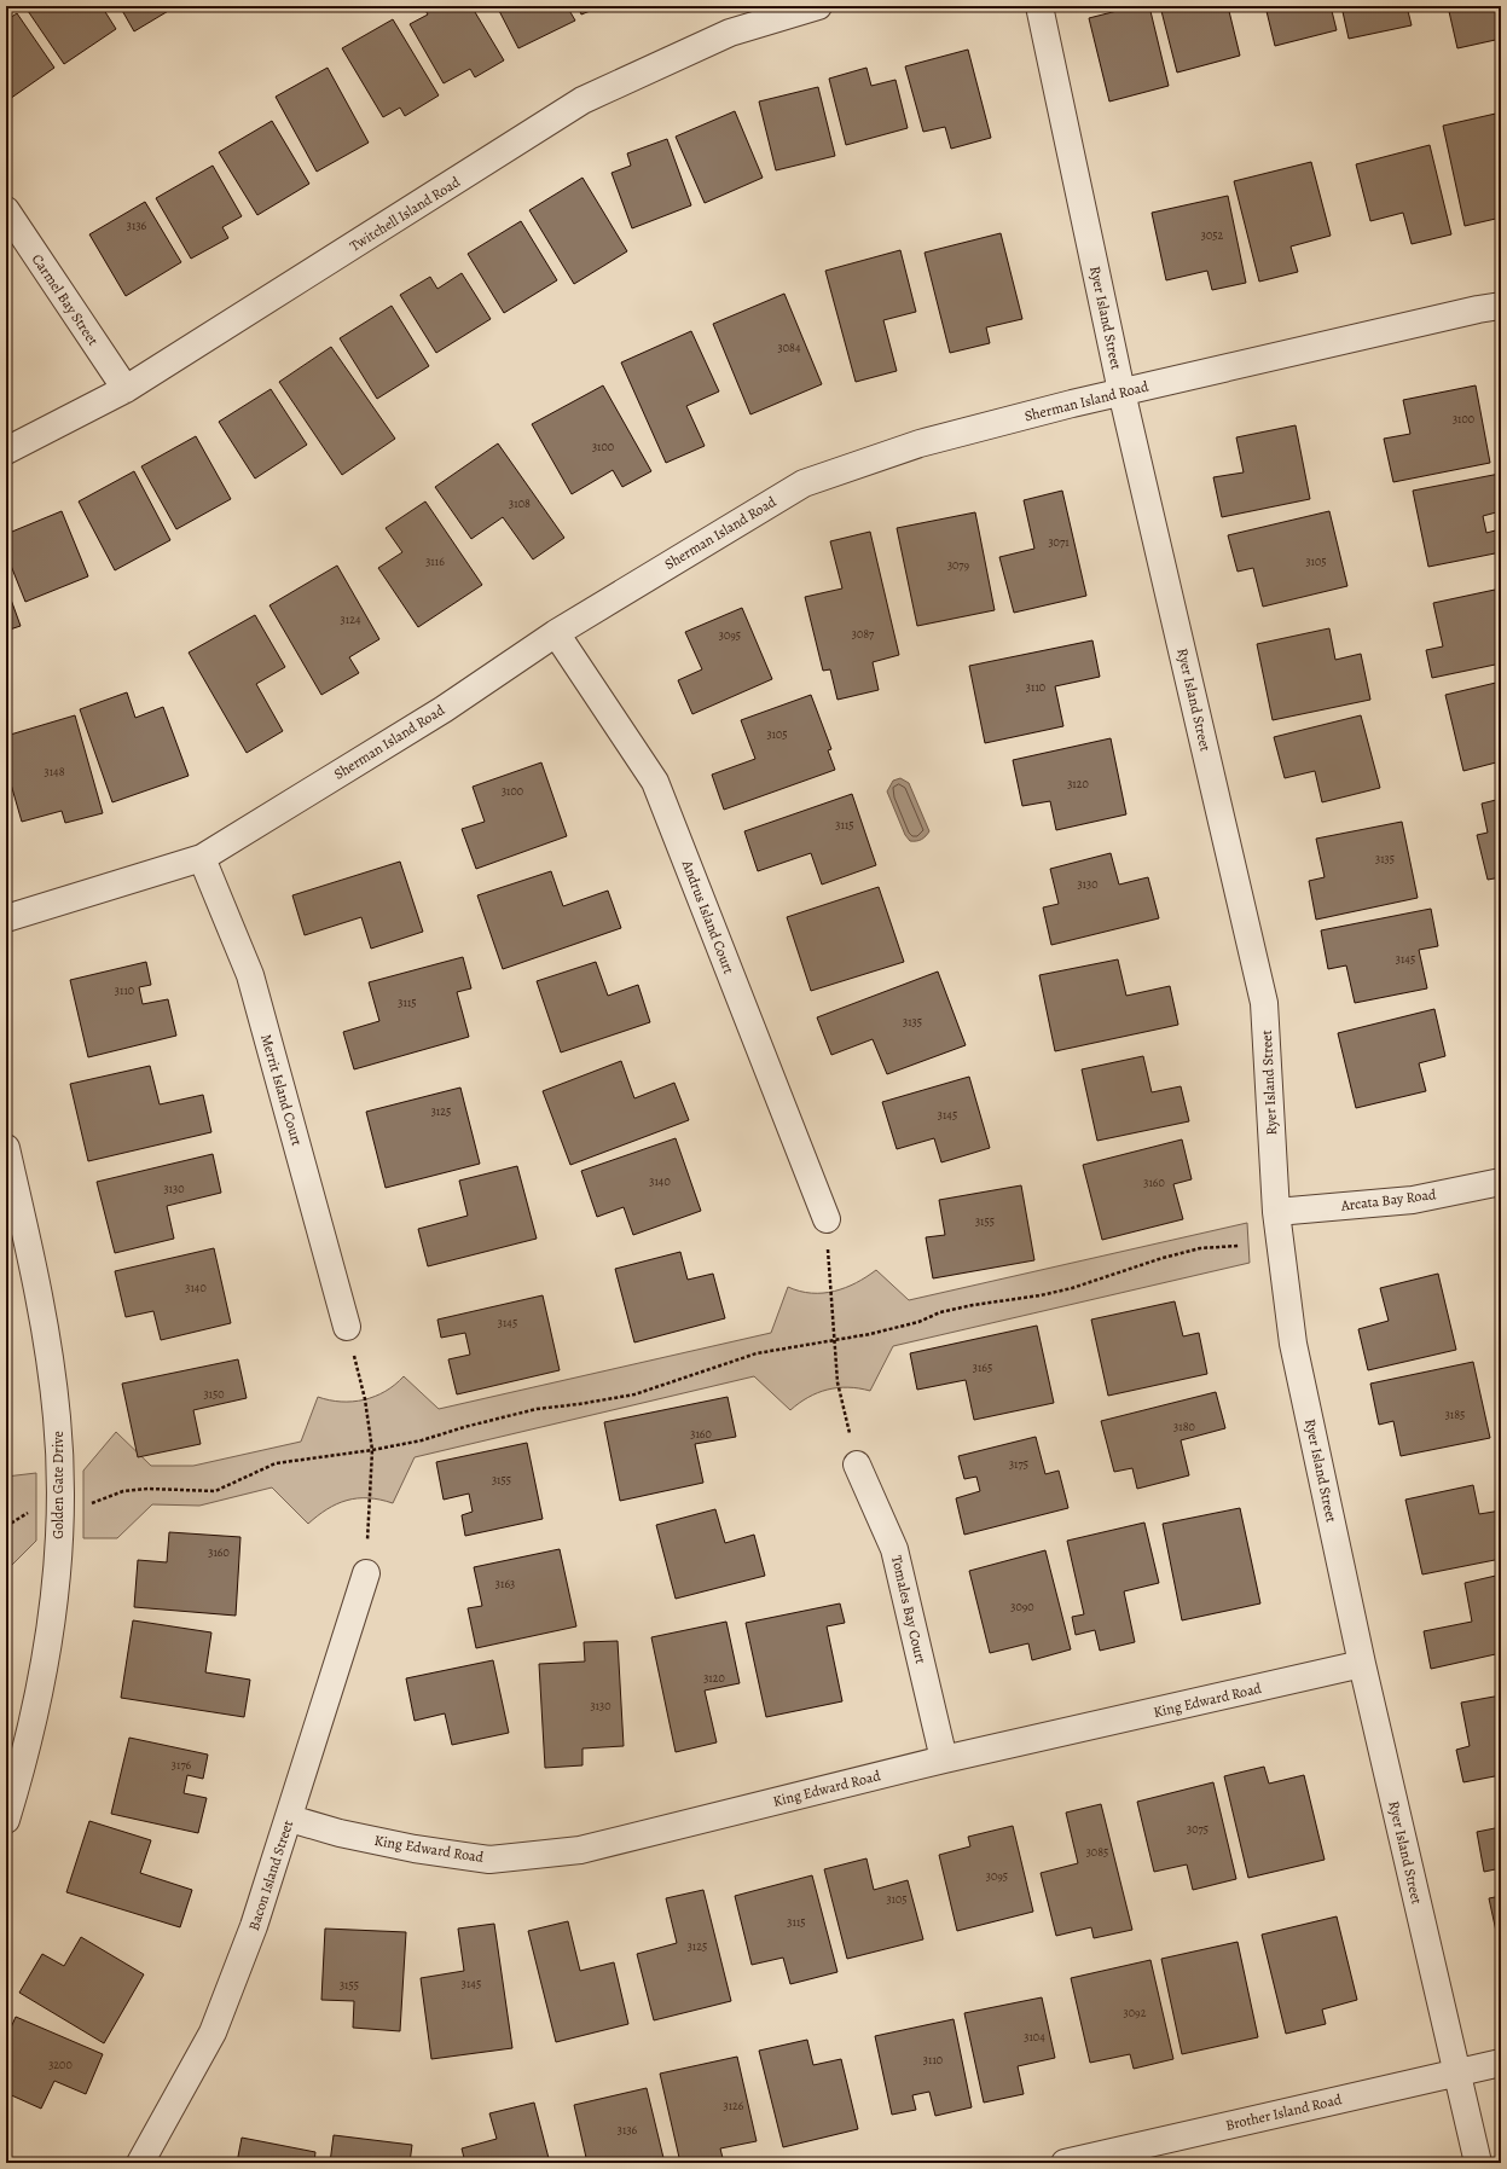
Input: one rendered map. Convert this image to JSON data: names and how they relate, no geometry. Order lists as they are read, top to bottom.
{
  "streets": {
    "street": [
      "Twitchell Island Road",
      "Carmel Bay Street",
      "Ryer Island Street",
      "Sherman Island Road",
      "Andrus Island Court",
      "Merrit Island Court",
      "Arcata Bay Road",
      "Golden Gate Drive",
      "Tomales Bay Court",
      "King Edward Road",
      "Bacon Island Street",
      "Brother Island Road"
    ]
  },
  "crossings": [
    ["Twitchell Island Road", "Carmel Bay Street"],
    ["Ryer Island Street", "Sherman Island Road"],
    ["Ryer Island Street", "Arcata Bay Road"],
    ["Ryer Island Street", "King Edward Road"],
    ["Ryer Island Street", "Brother Island Road"],
    ["Sherman Island Road", "Andrus Island Court"],
    ["Sherman Island Road", "Merrit Island Court"],
    ["Tomales Bay Court", "King Edward Road"],
    ["King Edward Road", "Bacon Island Street"]
  ],
  "house_numbers": [
    "3136",
    "3052",
    "3084",
    "3100",
    "3100",
    "3108",
    "3071",
    "3116",
    "3105",
    "3079",
    "3124",
    "3087",
    "3095",
    "3110",
    "3105",
    "3148",
    "3120",
    "3100",
    "3115",
    "3135",
    "3130",
    "3145",
    "3110",
    "3115",
    "3135",
    "3125",
    "3145",
    "3140",
    "3160",
    "3130",
    "3155",
    "3140",
    "3145",
    "3165",
    "3150",
    "3185",
    "3180",
    "3160",
    "3175",
    "3155",
    "3160",
    "3163",
    "3090",
    "3120",
    "3130",
    "3176",
    "3075",
    "3085",
    "3095",
    "3105",
    "3115",
    "3125",
    "3145",
    "3155",
    "3092",
    "3104",
    "3110",
    "3200",
    "3126",
    "3136"
  ]
}
